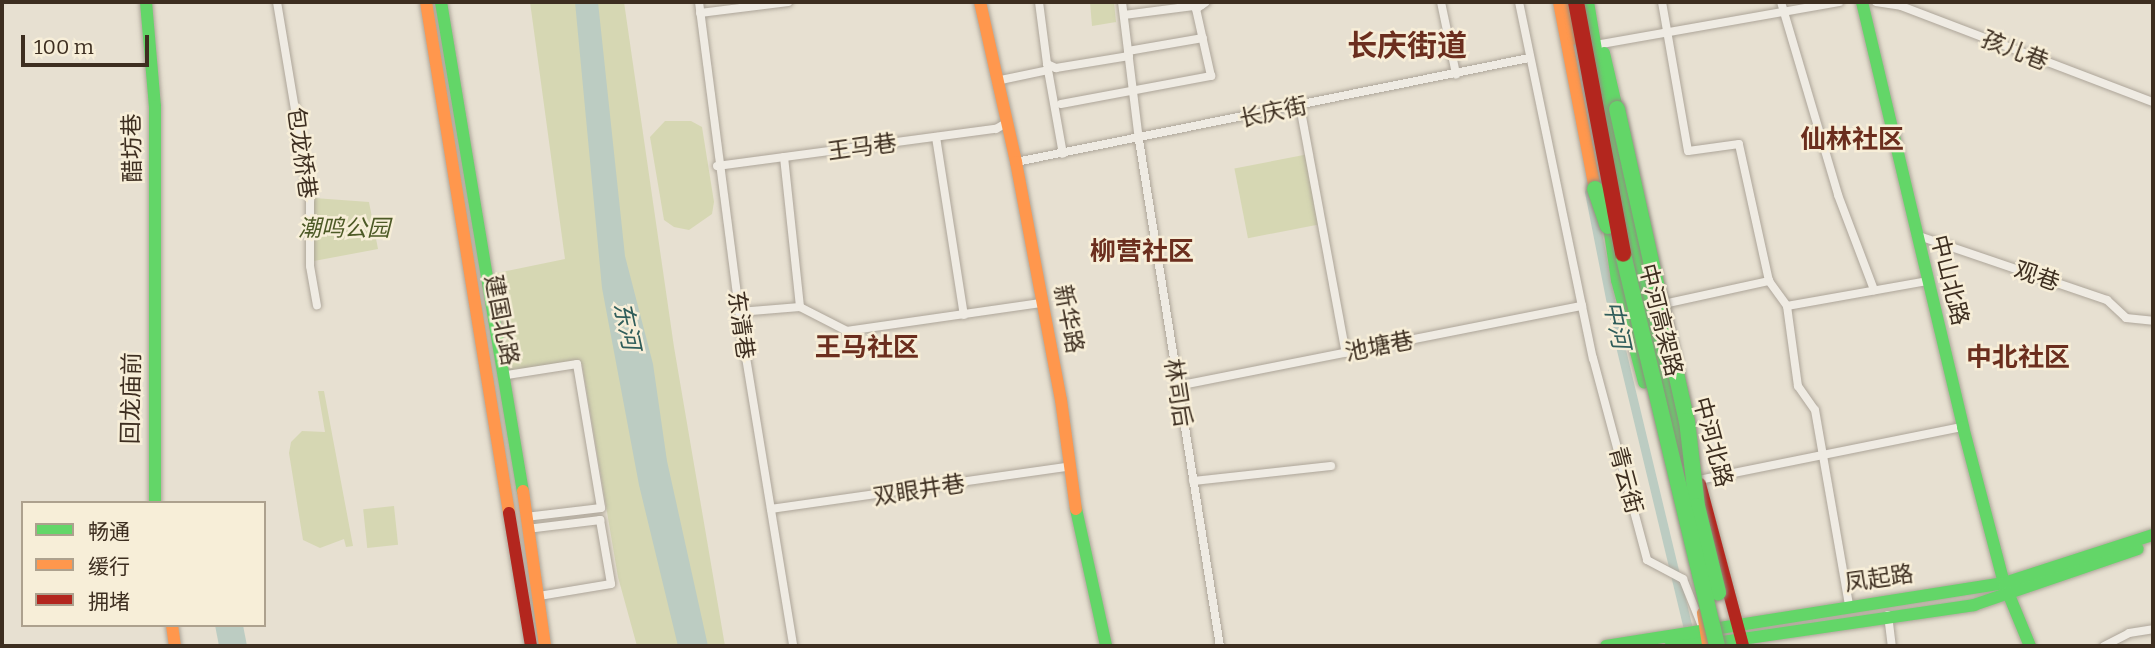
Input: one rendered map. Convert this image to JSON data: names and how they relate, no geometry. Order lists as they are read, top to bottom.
{
  "streets": {
    "main road": [
      "醋坊巷",
      "中山北路",
      "新华路",
      "建国北路",
      "中河高架路",
      "回龙庙前",
      "中河北路",
      "凤起路"
    ],
    "street": [
      "孩儿巷",
      "长庆街",
      "王马巷",
      "包龙桥巷",
      "观巷",
      "东清巷",
      "池塘巷",
      "林司后",
      "青云街",
      "双眼井巷"
    ]
  },
  "crossings": [
    ["长庆街", "新华路"],
    ["长庆街", "林司后"],
    ["长庆街", "青云街"],
    ["王马巷", "新华路"],
    ["王马巷", "东清巷"],
    ["醋坊巷", "回龙庙前"],
    ["观巷", "中山北路"],
    ["中山北路", "凤起路"],
    ["新华路", "双眼井巷"],
    ["中河高架路", "中河北路"],
    ["中河高架路", "青云街"],
    ["中河高架路", "凤起路"],
    ["东清巷", "双眼井巷"],
    ["池塘巷", "林司后"],
    ["池塘巷", "青云街"],
    ["中河北路", "凤起路"]
  ],
  "districts": [
    "长庆街道",
    "仙林社区",
    "柳营社区",
    "王马社区",
    "中北社区"
  ],
  "water": ["中河", "东河"],
  "parks": ["潮鸣公园"],
  "legend": ["畅通", "缓行", "拥堵"],
  "scale_bar": "100 m"
}
